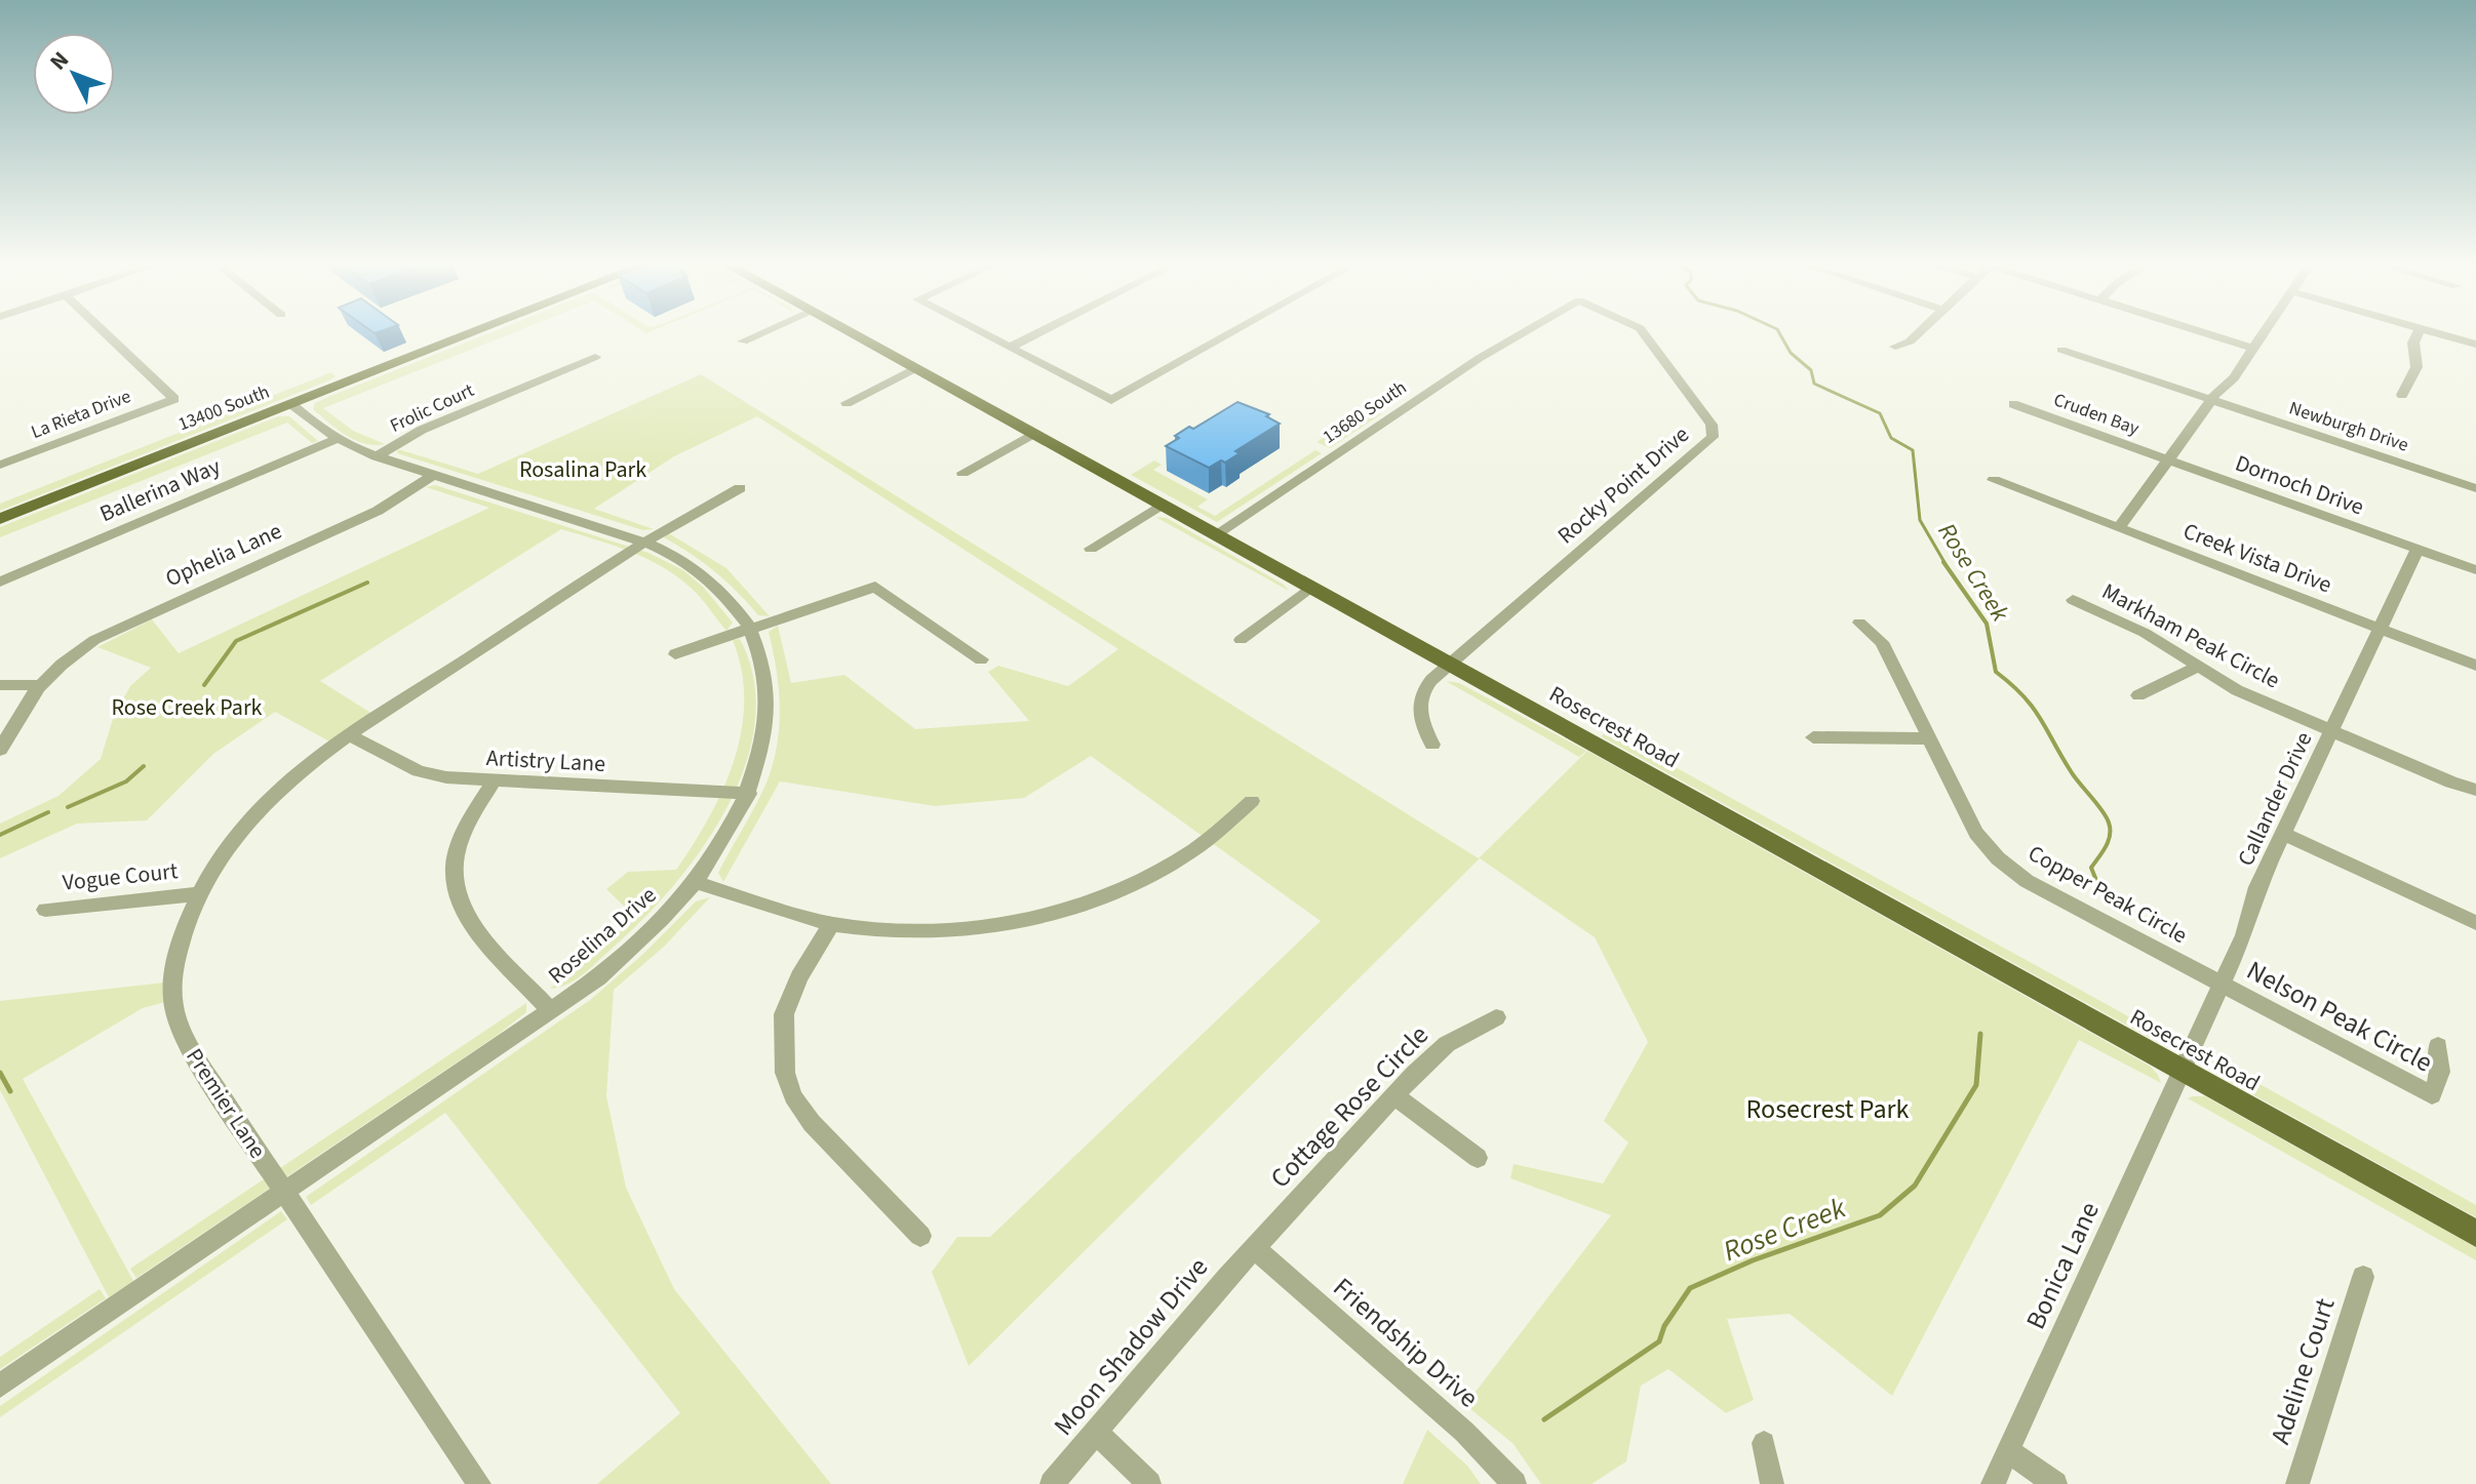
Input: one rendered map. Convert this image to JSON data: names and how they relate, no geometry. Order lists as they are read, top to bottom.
{
  "streets": {
    "main road": ["13400 South", "Rosecrest Road"],
    "street": [
      "Frolic Court",
      "13680 South",
      "La Rieta Drive",
      "Cruden Bay",
      "Newburgh Drive",
      "Rocky Point Drive",
      "Dornoch Drive",
      "Ballerina Way",
      "Ophelia Lane",
      "Creek Vista Drive",
      "Markham Peak Circle",
      "Artistry Lane",
      "Callander Drive",
      "Vogue Court",
      "Copper Peak Circle",
      "Roselina Drive",
      "Nelson Peak Circle",
      "Premier Lane",
      "Cottage Rose Circle",
      "Bonica Lane",
      "Friendship Drive",
      "Moon Shadow Drive",
      "Adeline Court"
    ]
  },
  "crossings": [
    ["13400 South", "Roselina Drive"],
    ["Frolic Court", "Roselina Drive"],
    ["13680 South", "Rosecrest Road"],
    ["Cruden Bay", "Dornoch Drive"],
    ["Rocky Point Drive", "Rosecrest Road"],
    ["Dornoch Drive", "Callander Drive"],
    ["Ballerina Way", "Roselina Drive"],
    ["Ophelia Lane", "Roselina Drive"],
    ["Creek Vista Drive", "Callander Drive"],
    ["Markham Peak Circle", "Callander Drive"],
    ["Rosecrest Road", "Callander Drive"],
    ["Rosecrest Road", "Bonica Lane"],
    ["Artistry Lane", "Roselina Drive"],
    ["Artistry Lane", "Premier Lane"],
    ["Callander Drive", "Copper Peak Circle"],
    ["Callander Drive", "Nelson Peak Circle"],
    ["Callander Drive", "Bonica Lane"],
    ["Vogue Court", "Premier Lane"],
    ["Copper Peak Circle", "Nelson Peak Circle"],
    ["Roselina Drive", "Premier Lane"],
    ["Cottage Rose Circle", "Friendship Drive"],
    ["Cottage Rose Circle", "Moon Shadow Drive"],
    ["Friendship Drive", "Moon Shadow Drive"]
  ],
  "water": ["Rose Creek"],
  "parks": ["Rosalina Park", "Rose Creek Park", "Rosecrest Park"],
  "north": "top left"
}
